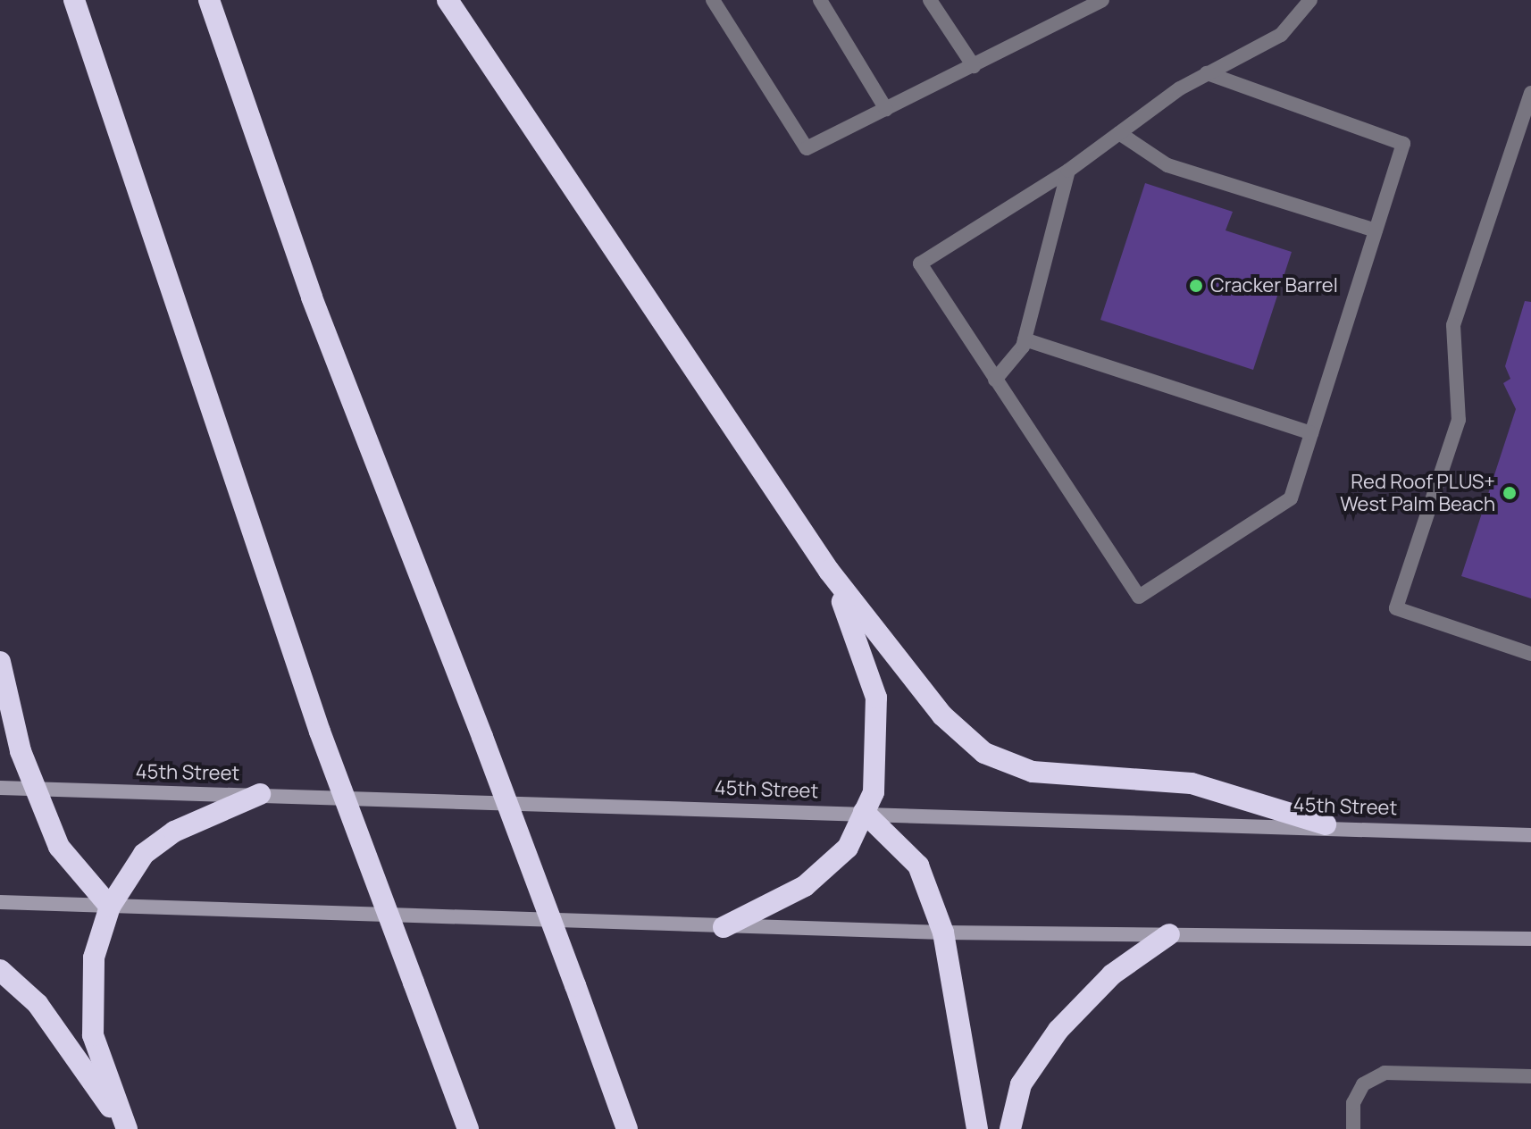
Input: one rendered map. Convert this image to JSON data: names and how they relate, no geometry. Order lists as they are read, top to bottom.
{
  "streets": {
    "main road": ["45th Street"]
  },
  "places": ["Cracker Barrel", "Red Roof PLUS+ West Palm Beach"]
}
